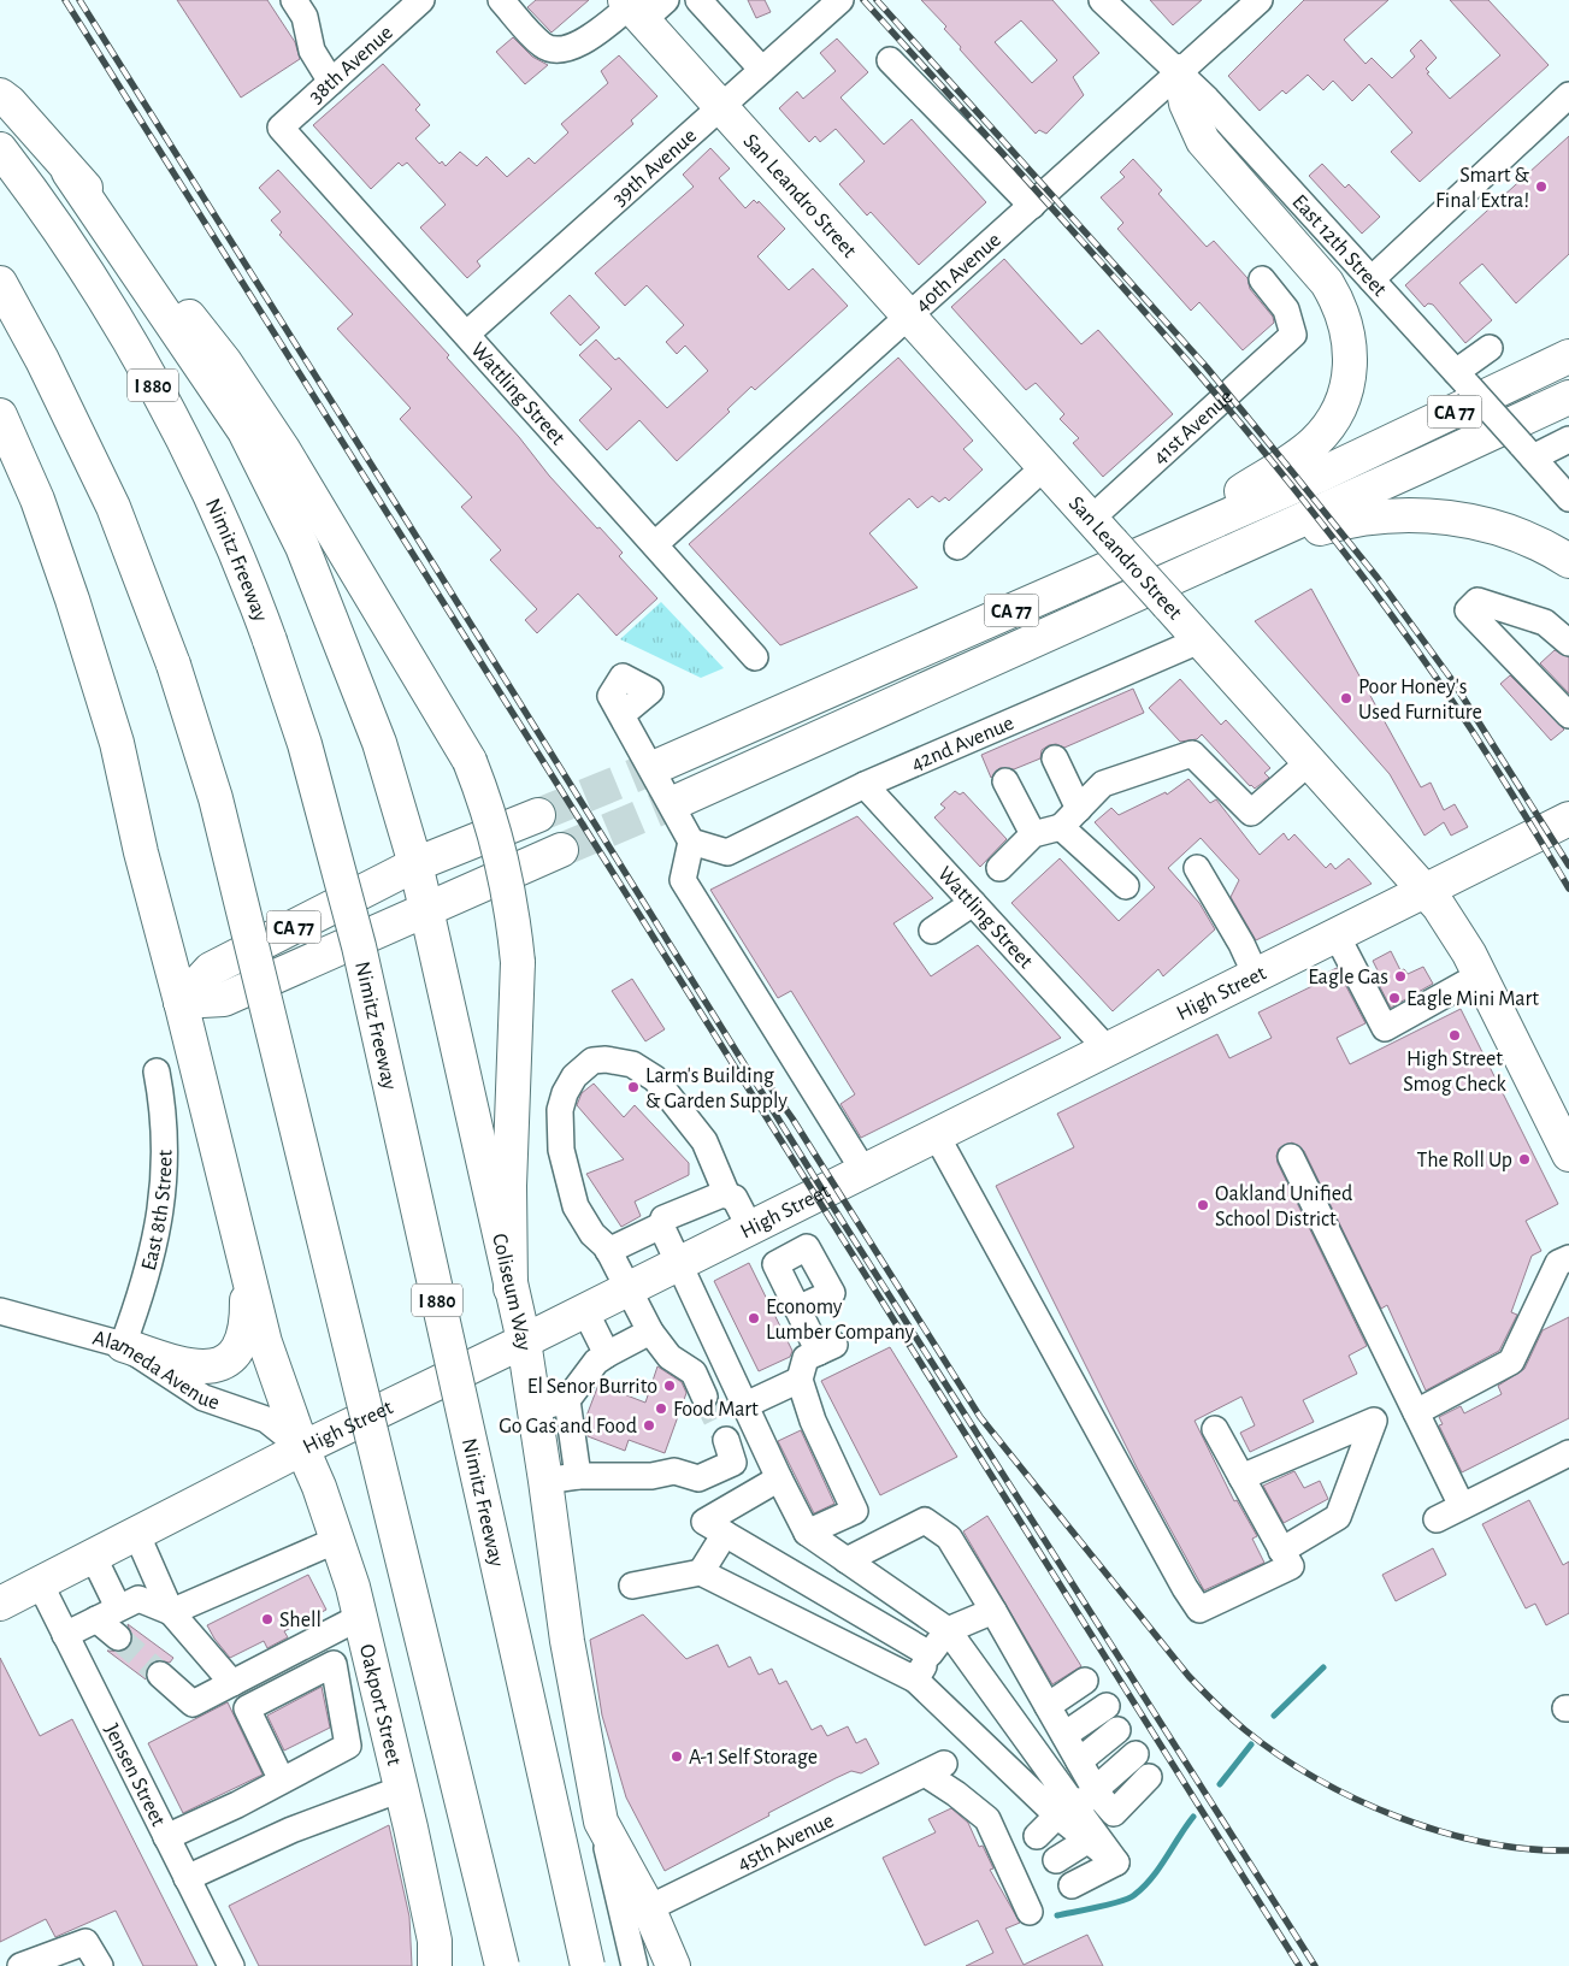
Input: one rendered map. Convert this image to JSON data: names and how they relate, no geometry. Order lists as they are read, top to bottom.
{
  "streets": {
    "main road": [
      "San Leandro Street",
      "I 880",
      "CA 77",
      "Nimitz Freeway",
      "High Street",
      "Coliseum Way",
      "Oakport Street"
    ],
    "street": [
      "38th Avenue",
      "39th Avenue",
      "East 12th Street",
      "40th Avenue",
      "Wattling Street",
      "41st Avenue",
      "42nd Avenue",
      "East 8th Street",
      "Alameda Avenue",
      "Jensen Street",
      "45th Avenue"
    ]
  },
  "crossings": [
    ["38th Avenue", "Wattling Street"],
    ["39th Avenue", "San Leandro Street"],
    ["39th Avenue", "Wattling Street"],
    ["San Leandro Street", "40th Avenue"],
    ["San Leandro Street", "41st Avenue"],
    ["San Leandro Street", "42nd Avenue"],
    ["San Leandro Street", "High Street"],
    ["East 12th Street", "40th Avenue"],
    ["40th Avenue", "Wattling Street"],
    ["Wattling Street", "42nd Avenue"],
    ["Wattling Street", "High Street"],
    ["CA 77", "Coliseum Way"],
    ["High Street", "Coliseum Way"],
    ["High Street", "Alameda Avenue"],
    ["High Street", "Oakport Street"],
    ["High Street", "Jensen Street"],
    ["East 8th Street", "Alameda Avenue"],
    ["Coliseum Way", "45th Avenue"],
    ["Alameda Avenue", "Oakport Street"]
  ],
  "places": [
    "Smart & Final Extra!",
    "Poor Honey's Used Furniture",
    "Eagle Gas",
    "Eagle Mini Mart",
    "High Street Smog Check",
    "Larm's Building & Garden Supply",
    "The Roll Up",
    "Oakland Unified School District",
    "Economy Lumber Company",
    "El Senor Burrito",
    "Food Mart",
    "Go Gas and Food",
    "Shell",
    "A-1 Self Storage"
  ]
}
